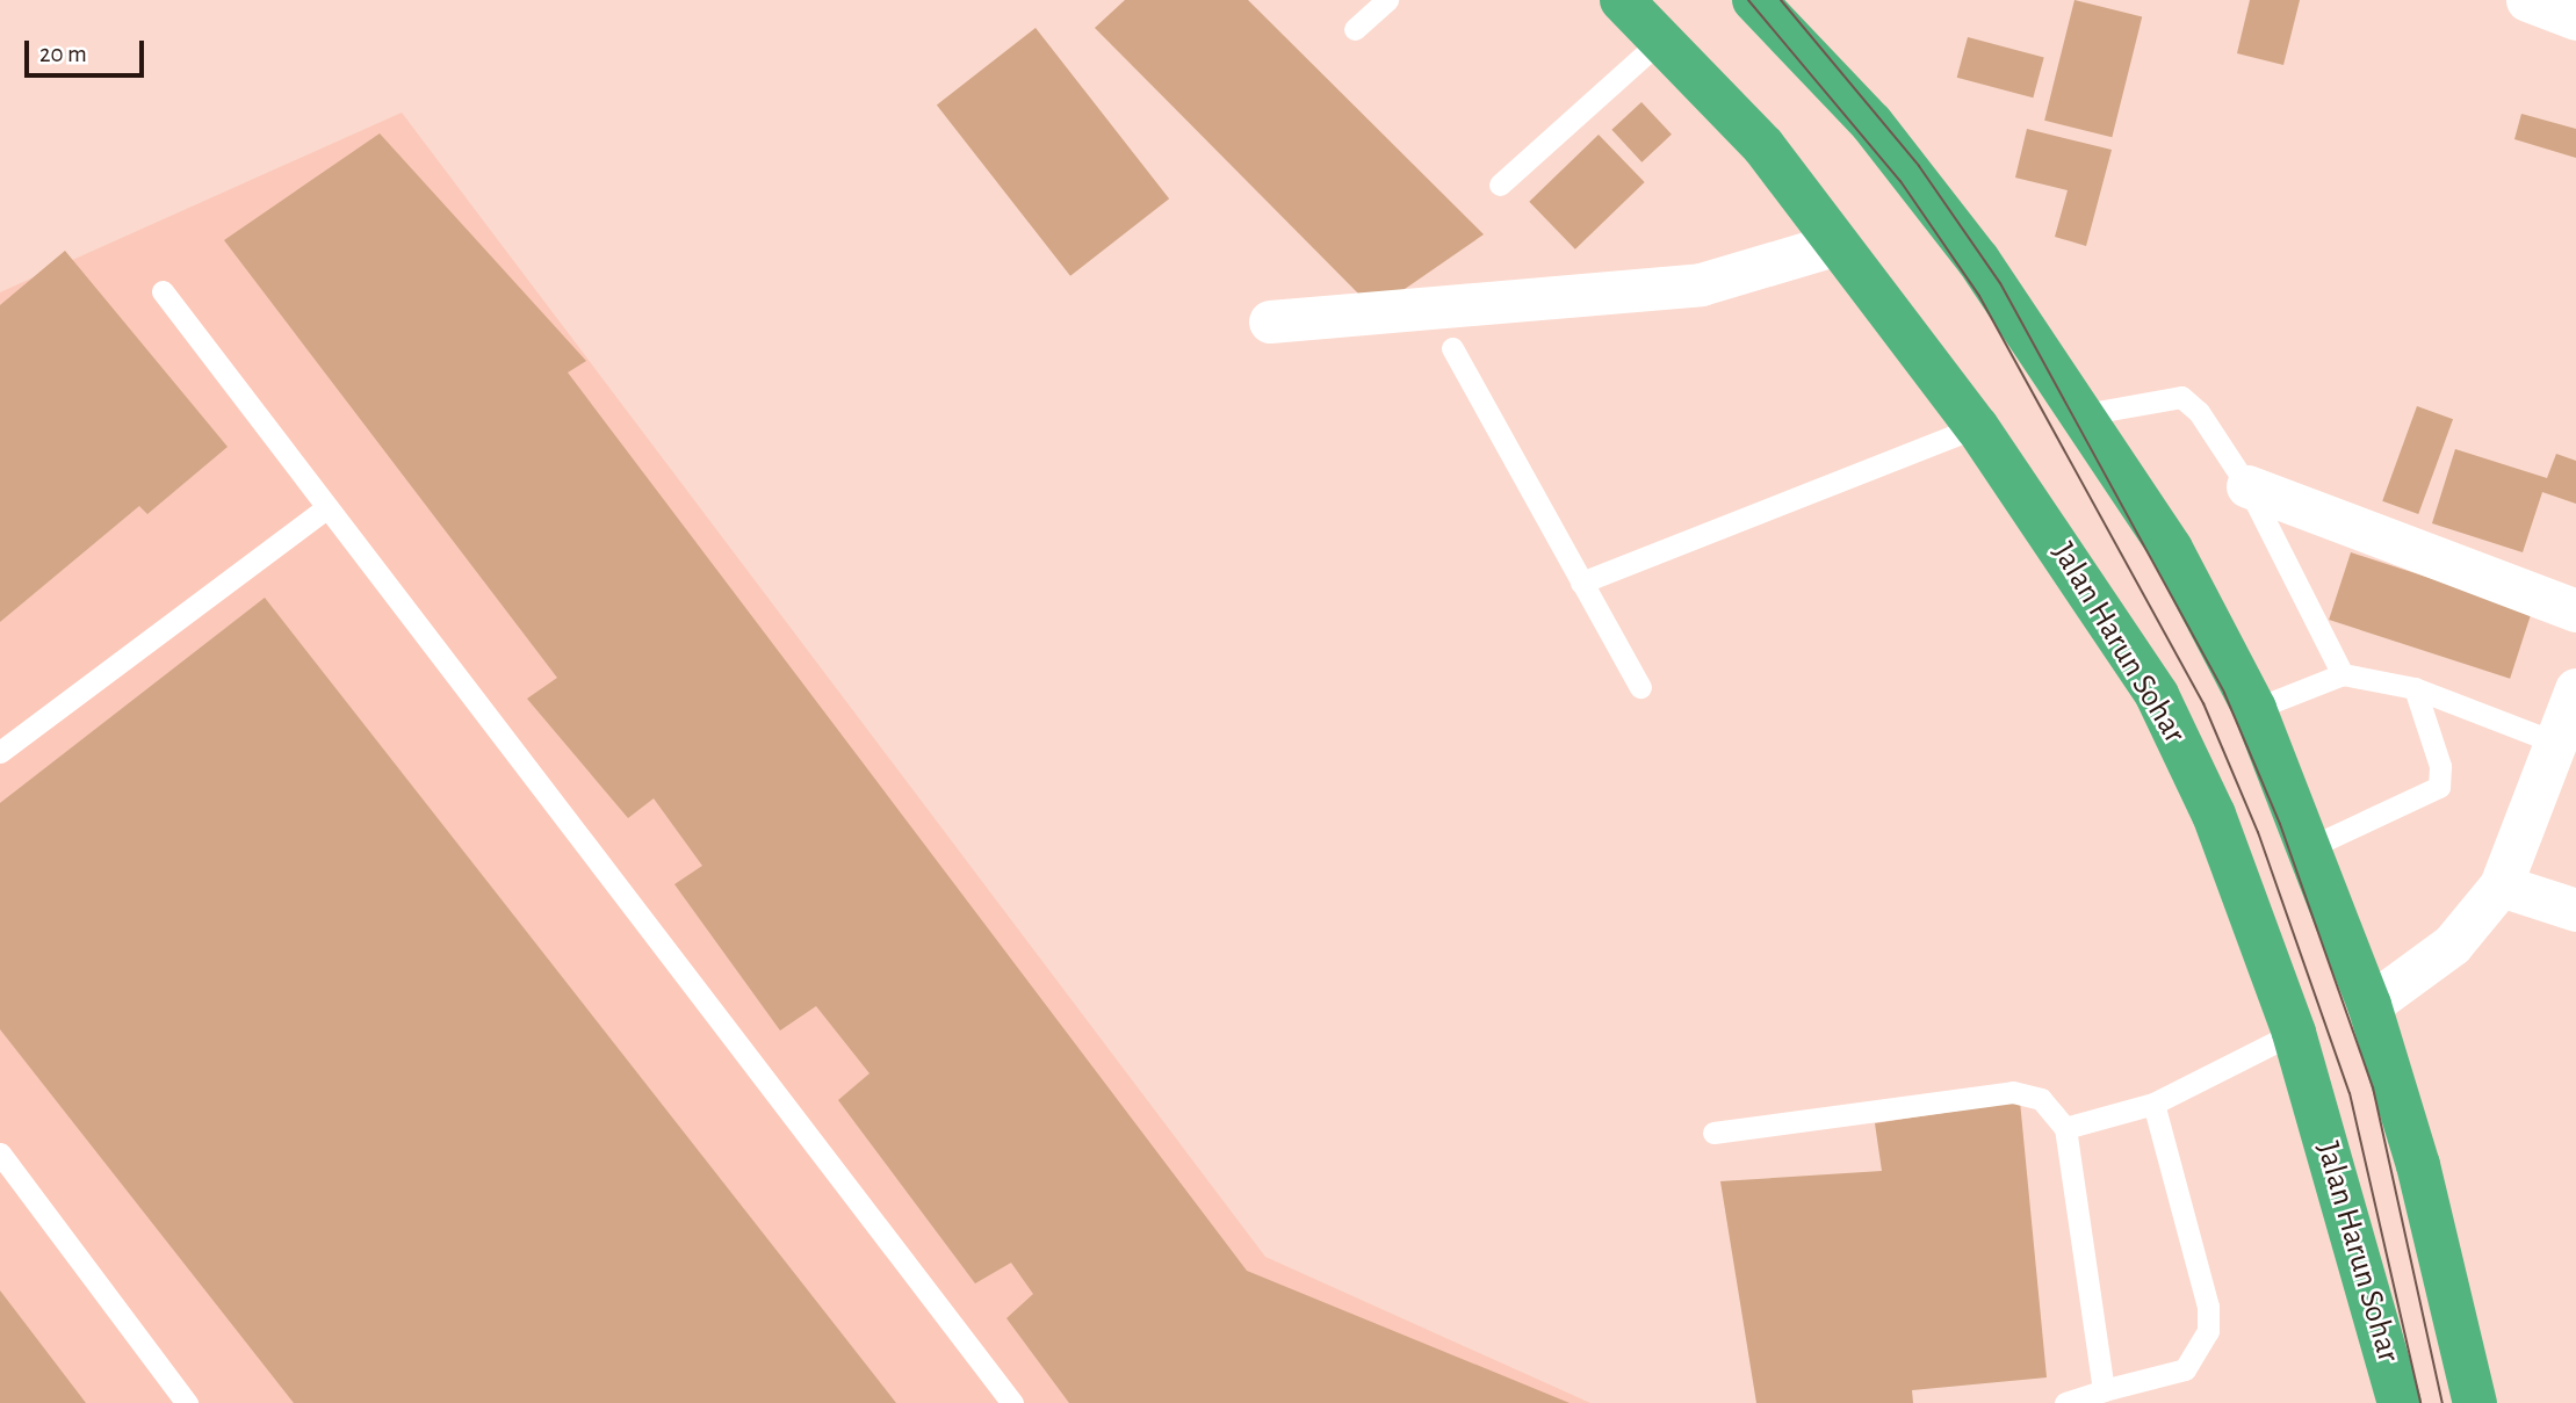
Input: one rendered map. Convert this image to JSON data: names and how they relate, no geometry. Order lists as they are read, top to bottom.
{
  "streets": {
    "highway": ["Jalan Harun Sohar"]
  },
  "scale_bar": "20 m"
}
